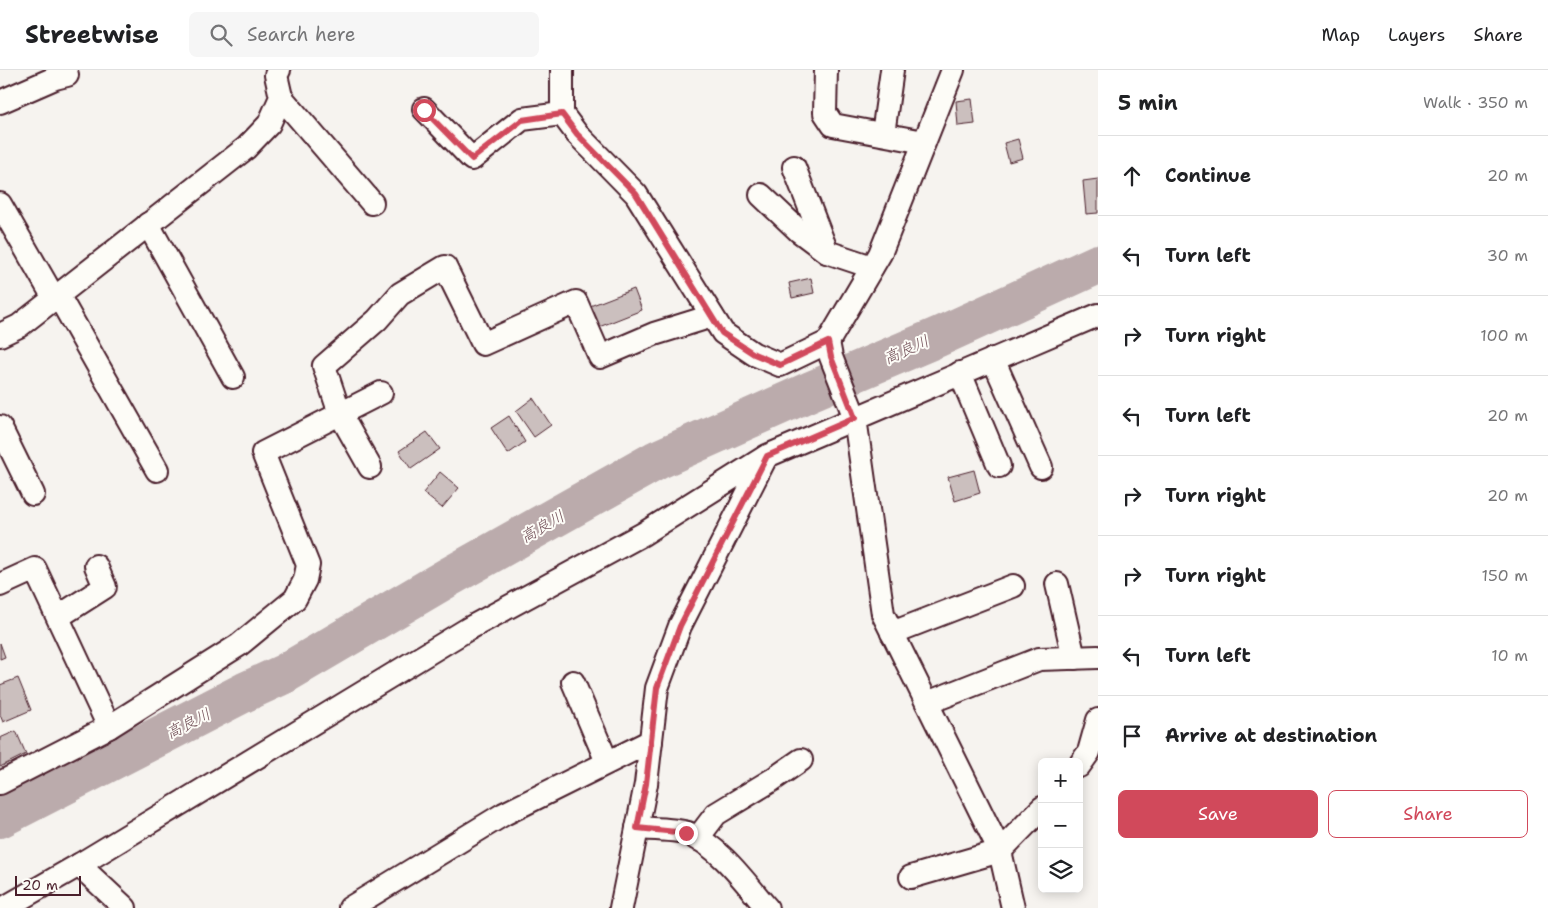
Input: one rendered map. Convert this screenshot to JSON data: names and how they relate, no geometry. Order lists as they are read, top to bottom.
{
  "water": ["高良川"],
  "scale_bar": "20 m",
  "page": {
    "header": "Streetwise",
    "search": "Search here",
    "nav": ["Map", "Layers", "Share"],
    "heading": ["5 min", "Walk · 350 m"],
    "list": [
      ["Continue", "20 m"],
      ["Turn left", "30 m"],
      ["Turn right", "100 m"],
      ["Turn left", "20 m"],
      ["Turn right", "20 m"],
      ["Turn right", "150 m"],
      ["Turn left", "10 m"],
      "Arrive at destination"
    ],
    "map_buttons": ["+", "−"],
    "buttons": ["Save", "Share"],
    "scale": "20 m"
  }
}
